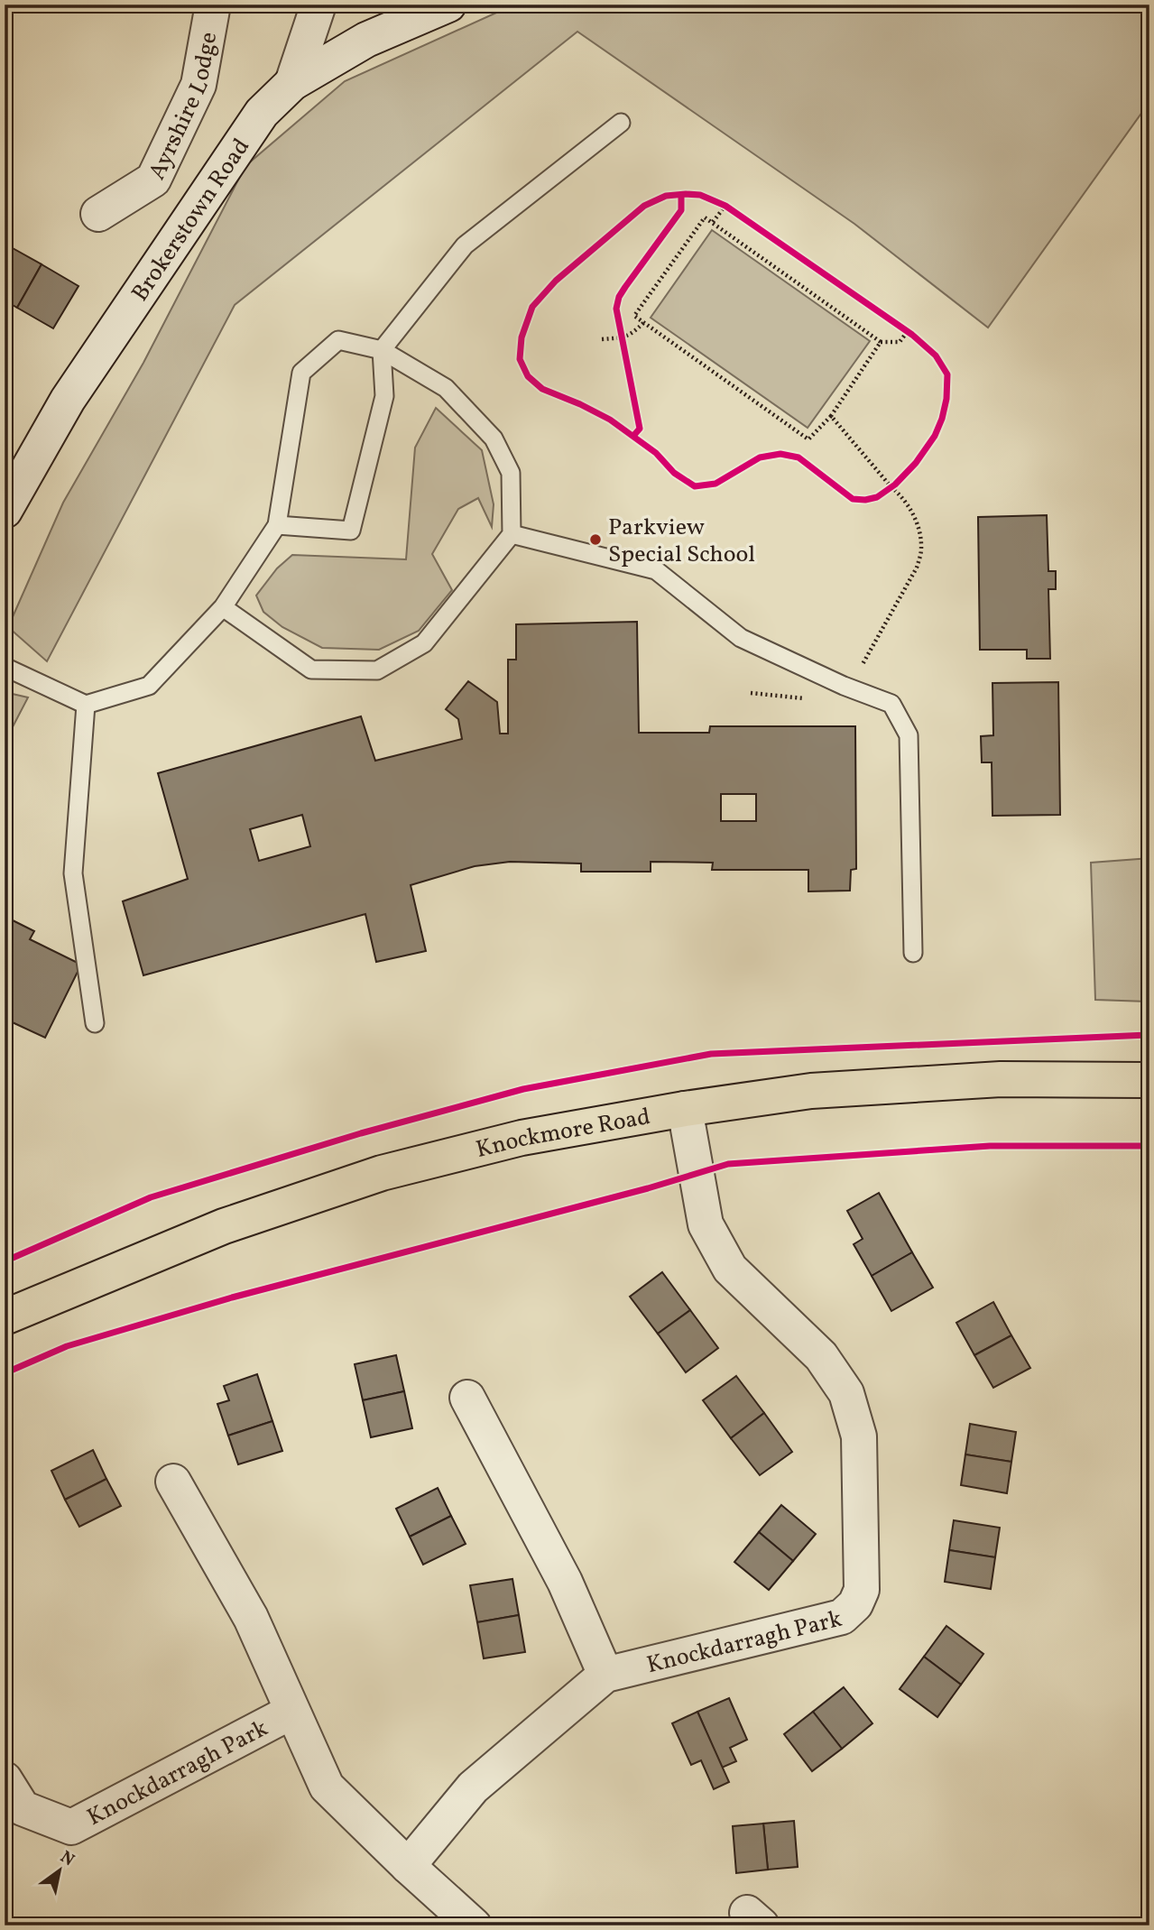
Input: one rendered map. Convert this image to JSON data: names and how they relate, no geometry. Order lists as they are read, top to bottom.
{
  "streets": {
    "main road": ["Knockmore Road"],
    "street": ["Ayrshire Lodge", "Brokerstown Road", "Knockdarragh Park"]
  },
  "crossings": [
    ["Knockmore Road", "Knockdarragh Park"]
  ],
  "places": ["Parkview Special School"],
  "north": "top right"
}
